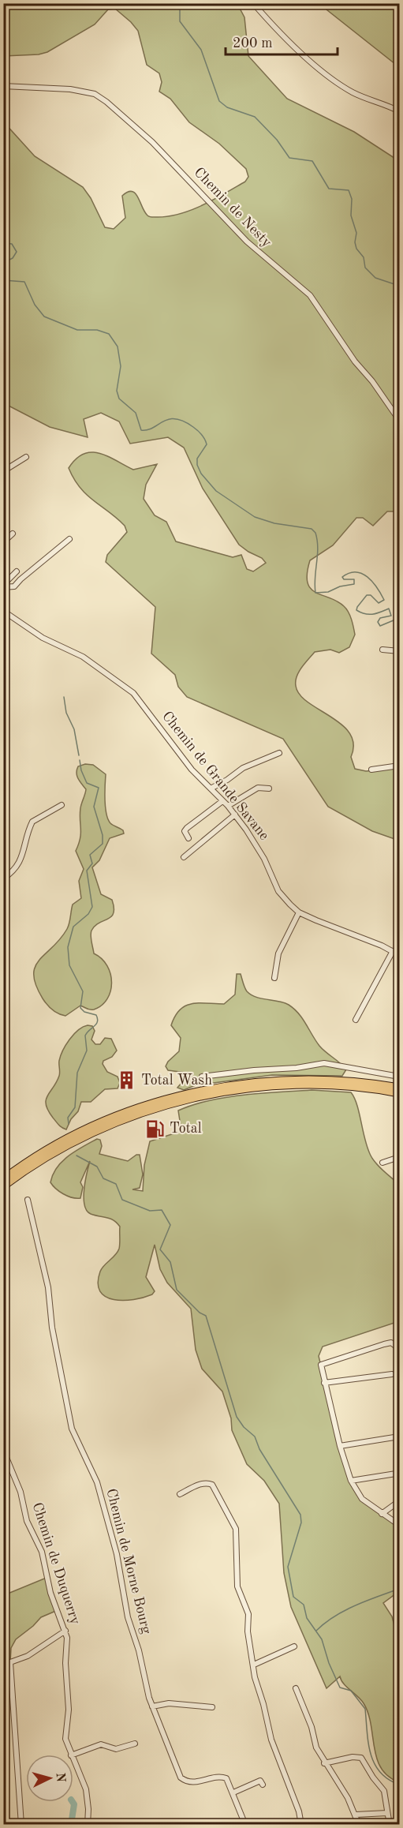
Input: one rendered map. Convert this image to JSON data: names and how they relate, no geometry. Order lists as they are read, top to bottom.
{
  "streets": {
    "street": [
      "Chemin de Nesty",
      "Chemin de Grande Savane",
      "Chemin de Morne Bourg",
      "Chemin de Duquerry"
    ]
  },
  "places": {
    "building": ["Total Wash"],
    "fuel station": ["Total"]
  },
  "scale_bar": "200 m",
  "north": "right"
}
